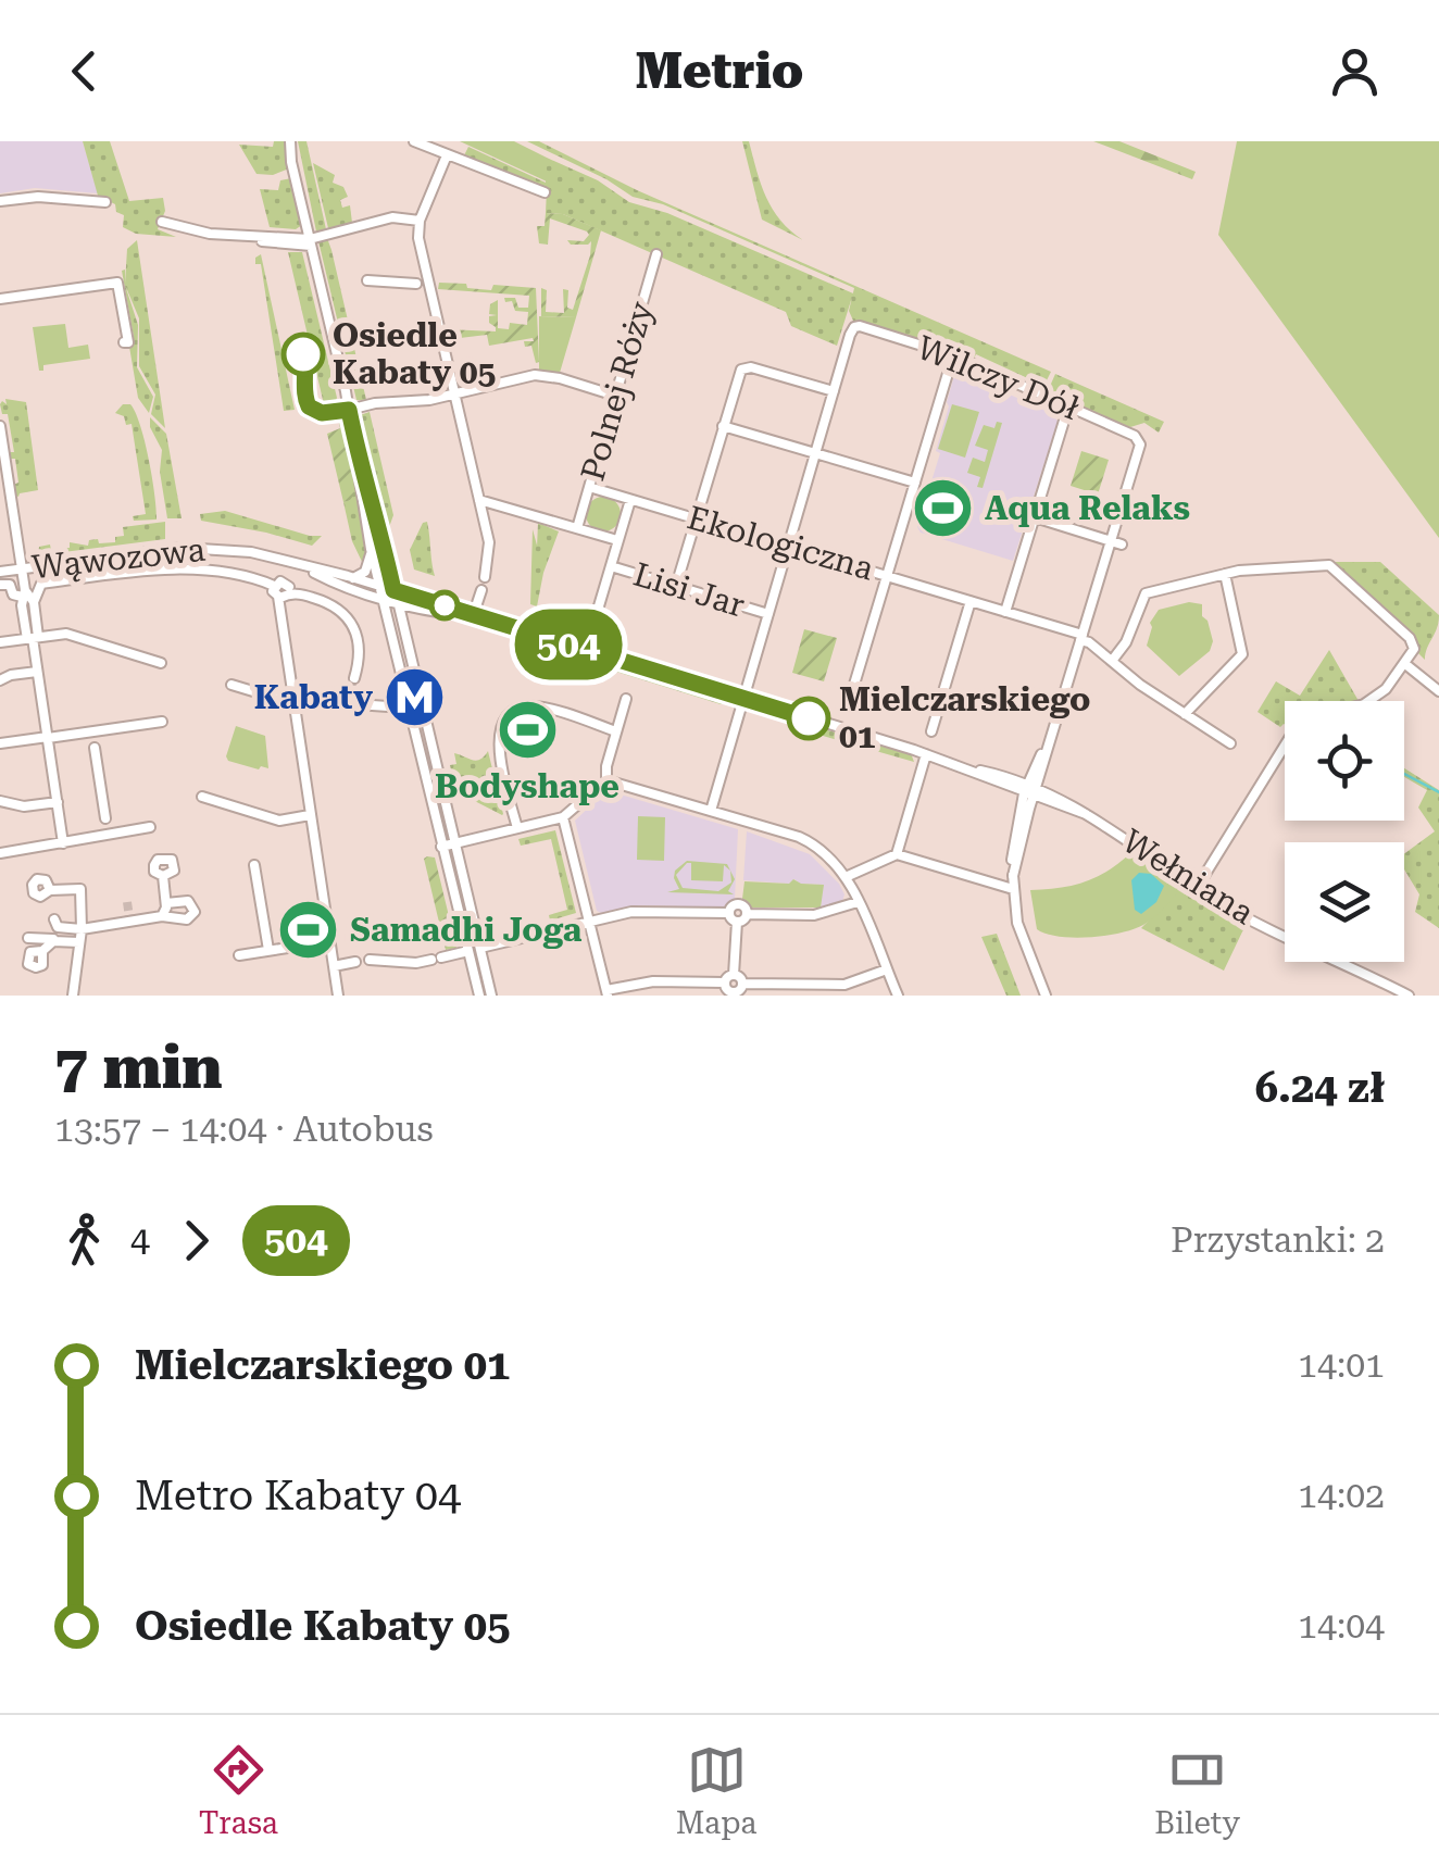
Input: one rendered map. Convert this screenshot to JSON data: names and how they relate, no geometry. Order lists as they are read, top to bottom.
{
  "streets": {
    "street": [
      "Wilczy Dół",
      "Polnej Róży",
      "Ekologiczna",
      "Wąwozowa",
      "Lisi Jar",
      "Wełniana"
    ]
  },
  "crossings": [
    ["Polnej Róży", "Ekologiczna"],
    ["Wąwozowa", "Wełniana"]
  ],
  "places": {
    "other": ["Osiedle Kabaty 05", "Mielczarskiego 01"],
    "sports": ["Aqua Relaks", "Bodyshape", "Samadhi Joga"],
    "metro station": ["Kabaty"]
  },
  "lines": ["bus line 504"],
  "page": {
    "header": "Metrio",
    "on_map": "504",
    "heading": ["7 min", "13:57 – 14:04 · Autobus", "6.24 zł"],
    "legs": ["4", "504", "Przystanki: 2"],
    "list": [
      {
        "name": "Mielczarskiego 01",
        "value": "14:01"
      },
      {
        "name": "Metro Kabaty 04",
        "value": "14:02"
      },
      {
        "name": "Osiedle Kabaty 05",
        "value": "14:04"
      }
    ],
    "tabs": ["Trasa", "Mapa", "Bilety"]
  }
}
